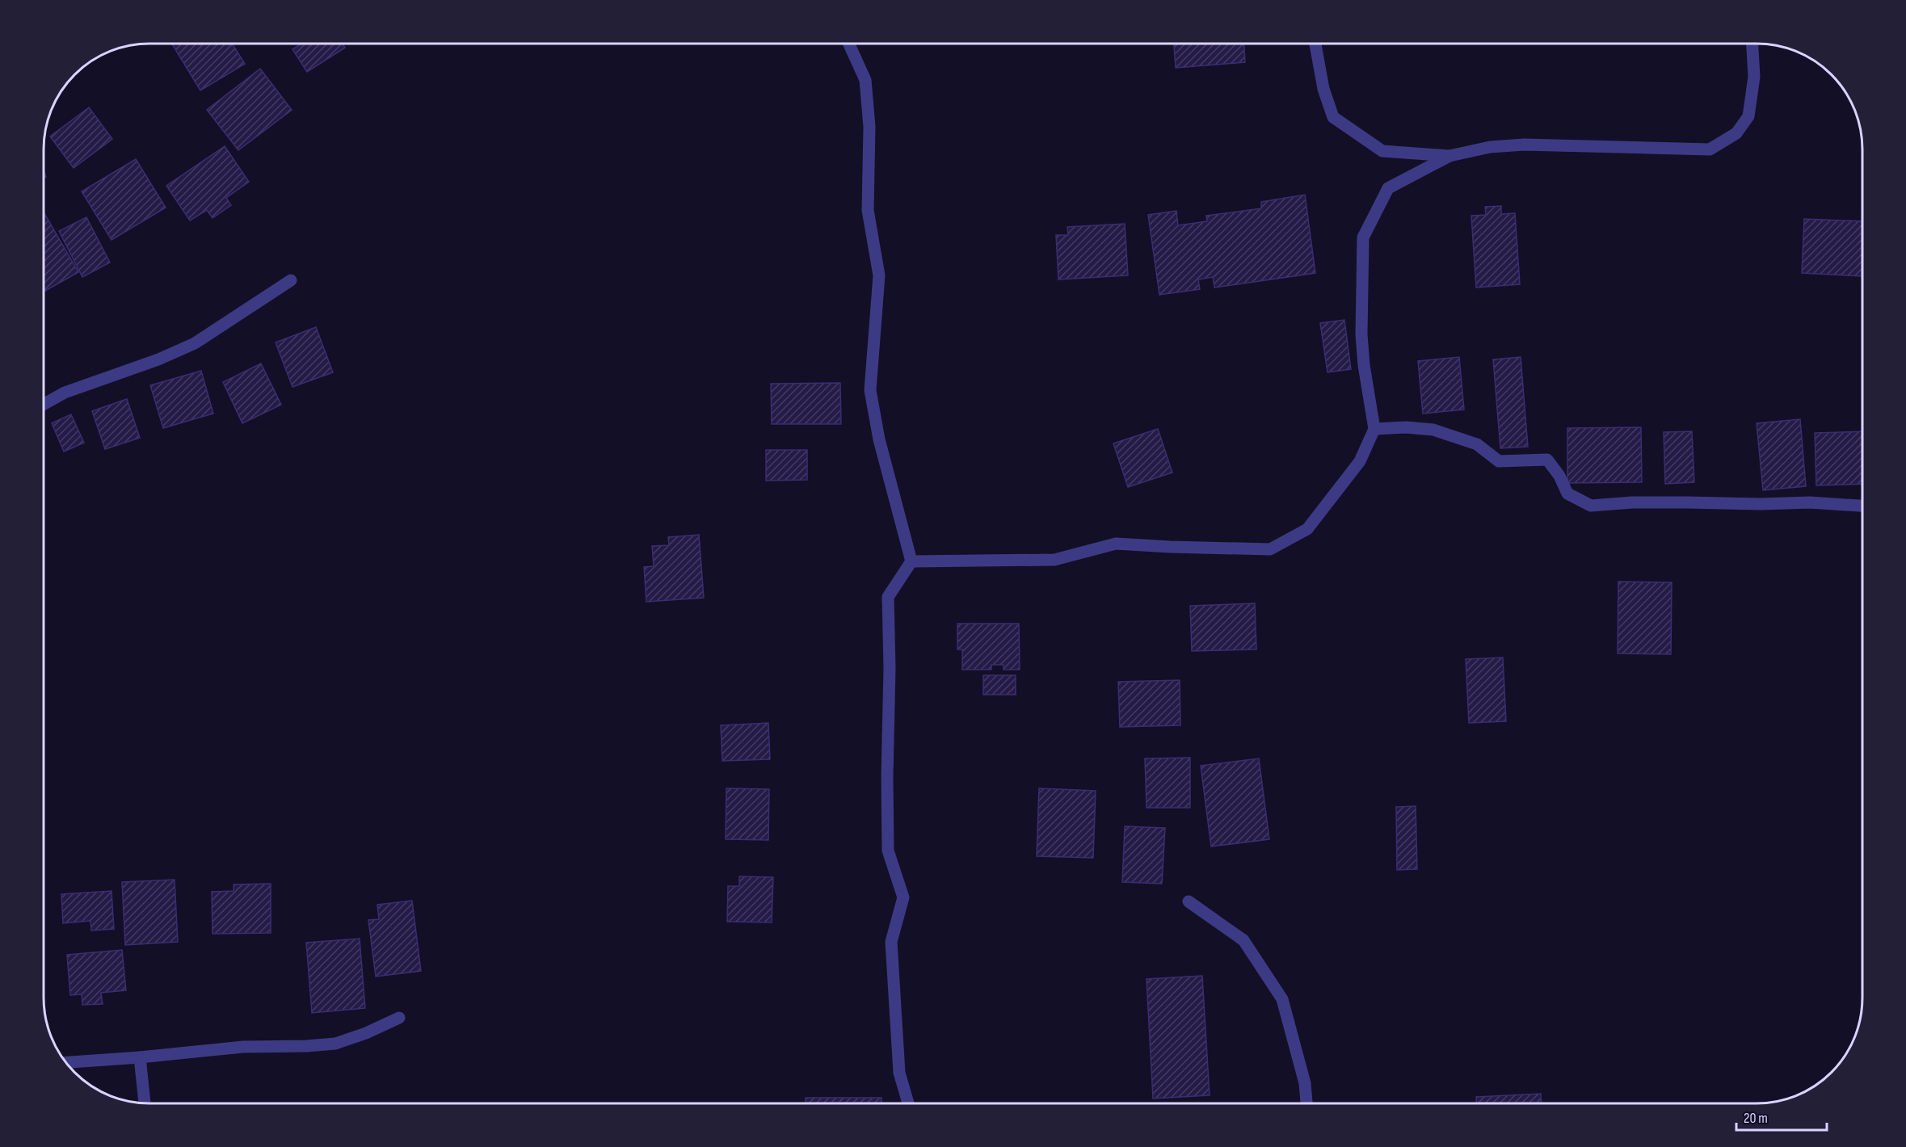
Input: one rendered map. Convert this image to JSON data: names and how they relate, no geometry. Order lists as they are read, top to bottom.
{
  "scale_bar": "20 m"
}
